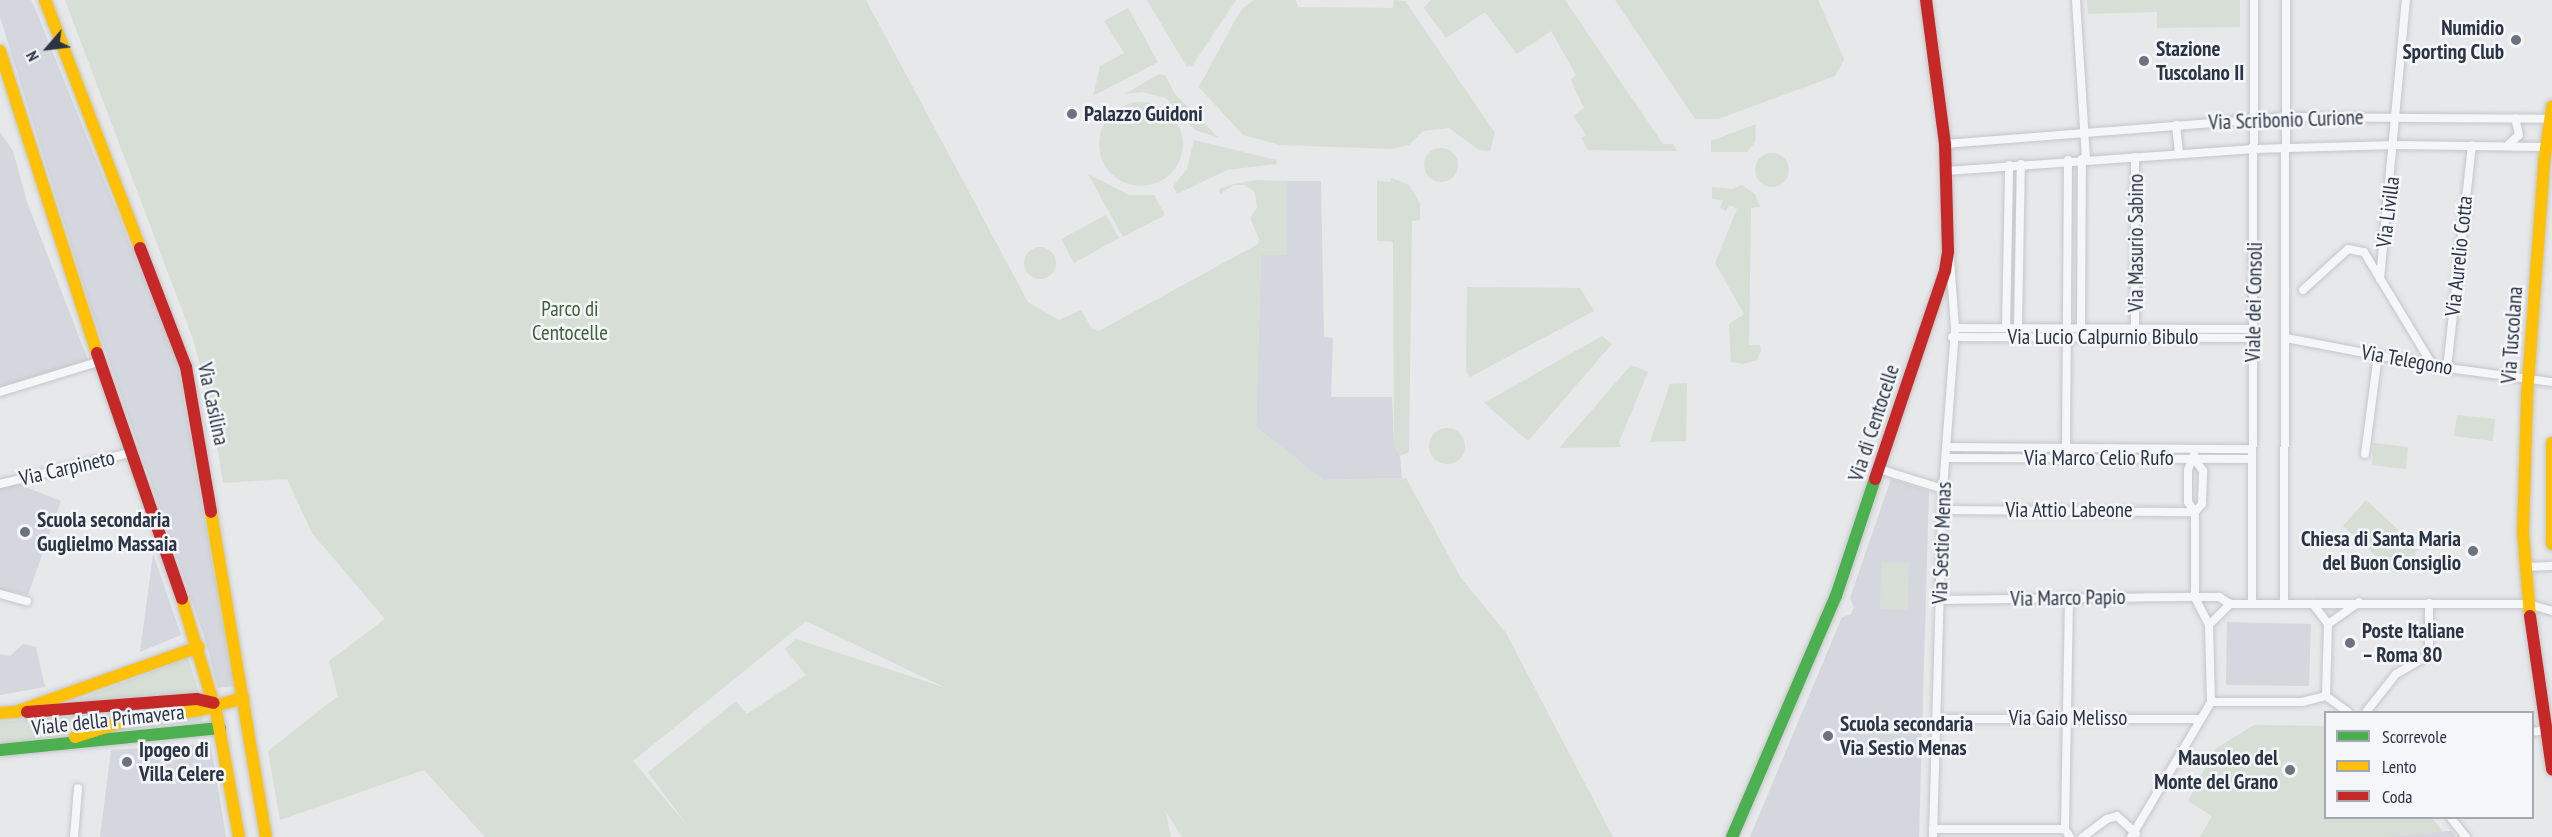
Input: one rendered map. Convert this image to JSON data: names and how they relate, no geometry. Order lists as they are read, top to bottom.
{
  "streets": {
    "main road": [
      "Via Tuscolana",
      "Via Casilina",
      "Via di Centocelle",
      "Viale della Primavera"
    ],
    "street": [
      "Via Scribonio Curione",
      "Via Livilla",
      "Via Masurio Sabino",
      "Via Aurelio Cotta",
      "Viale dei Consoli",
      "Via Lucio Calpurnio Bibulo",
      "Via Telegono",
      "Via Marco Celio Rufo",
      "Via Carpineto",
      "Via Attio Labeone",
      "Via Sestio Menas",
      "Via Marco Papio",
      "Via Gaio Melisso"
    ]
  },
  "crossings": [
    ["Via Scribonio Curione", "Via Livilla"],
    ["Via Scribonio Curione", "Via Masurio Sabino"],
    ["Via Scribonio Curione", "Via Aurelio Cotta"],
    ["Via Scribonio Curione", "Viale dei Consoli"],
    ["Via Scribonio Curione", "Via Tuscolana"],
    ["Via Scribonio Curione", "Via di Centocelle"],
    ["Via Masurio Sabino", "Via Lucio Calpurnio Bibulo"],
    ["Via Aurelio Cotta", "Via Telegono"],
    ["Viale dei Consoli", "Via Lucio Calpurnio Bibulo"],
    ["Viale dei Consoli", "Via Telegono"],
    ["Viale dei Consoli", "Via Marco Celio Rufo"],
    ["Viale dei Consoli", "Via Marco Papio"],
    ["Via Tuscolana", "Via Telegono"],
    ["Via Lucio Calpurnio Bibulo", "Via Sestio Menas"],
    ["Via di Centocelle", "Via Sestio Menas"],
    ["Via Marco Celio Rufo", "Via Sestio Menas"],
    ["Via Attio Labeone", "Via Sestio Menas"],
    ["Via Sestio Menas", "Via Marco Papio"],
    ["Via Sestio Menas", "Via Gaio Melisso"]
  ],
  "parks": ["Parco di Centocelle"],
  "places": [
    "Numidio Sporting Club",
    "Stazione Tuscolano II",
    "Palazzo Guidoni",
    "Scuola secondaria Guglielmo Massaia",
    "Chiesa di Santa Maria del Buon Consiglio",
    "Poste Italiane – Roma 80",
    "Scuola secondaria Via Sestio Menas",
    "Ipogeo di Villa Celere",
    "Mausoleo del Monte del Grano"
  ],
  "legend": ["Scorrevole", "Lento", "Coda"],
  "north": "bottom left"
}
